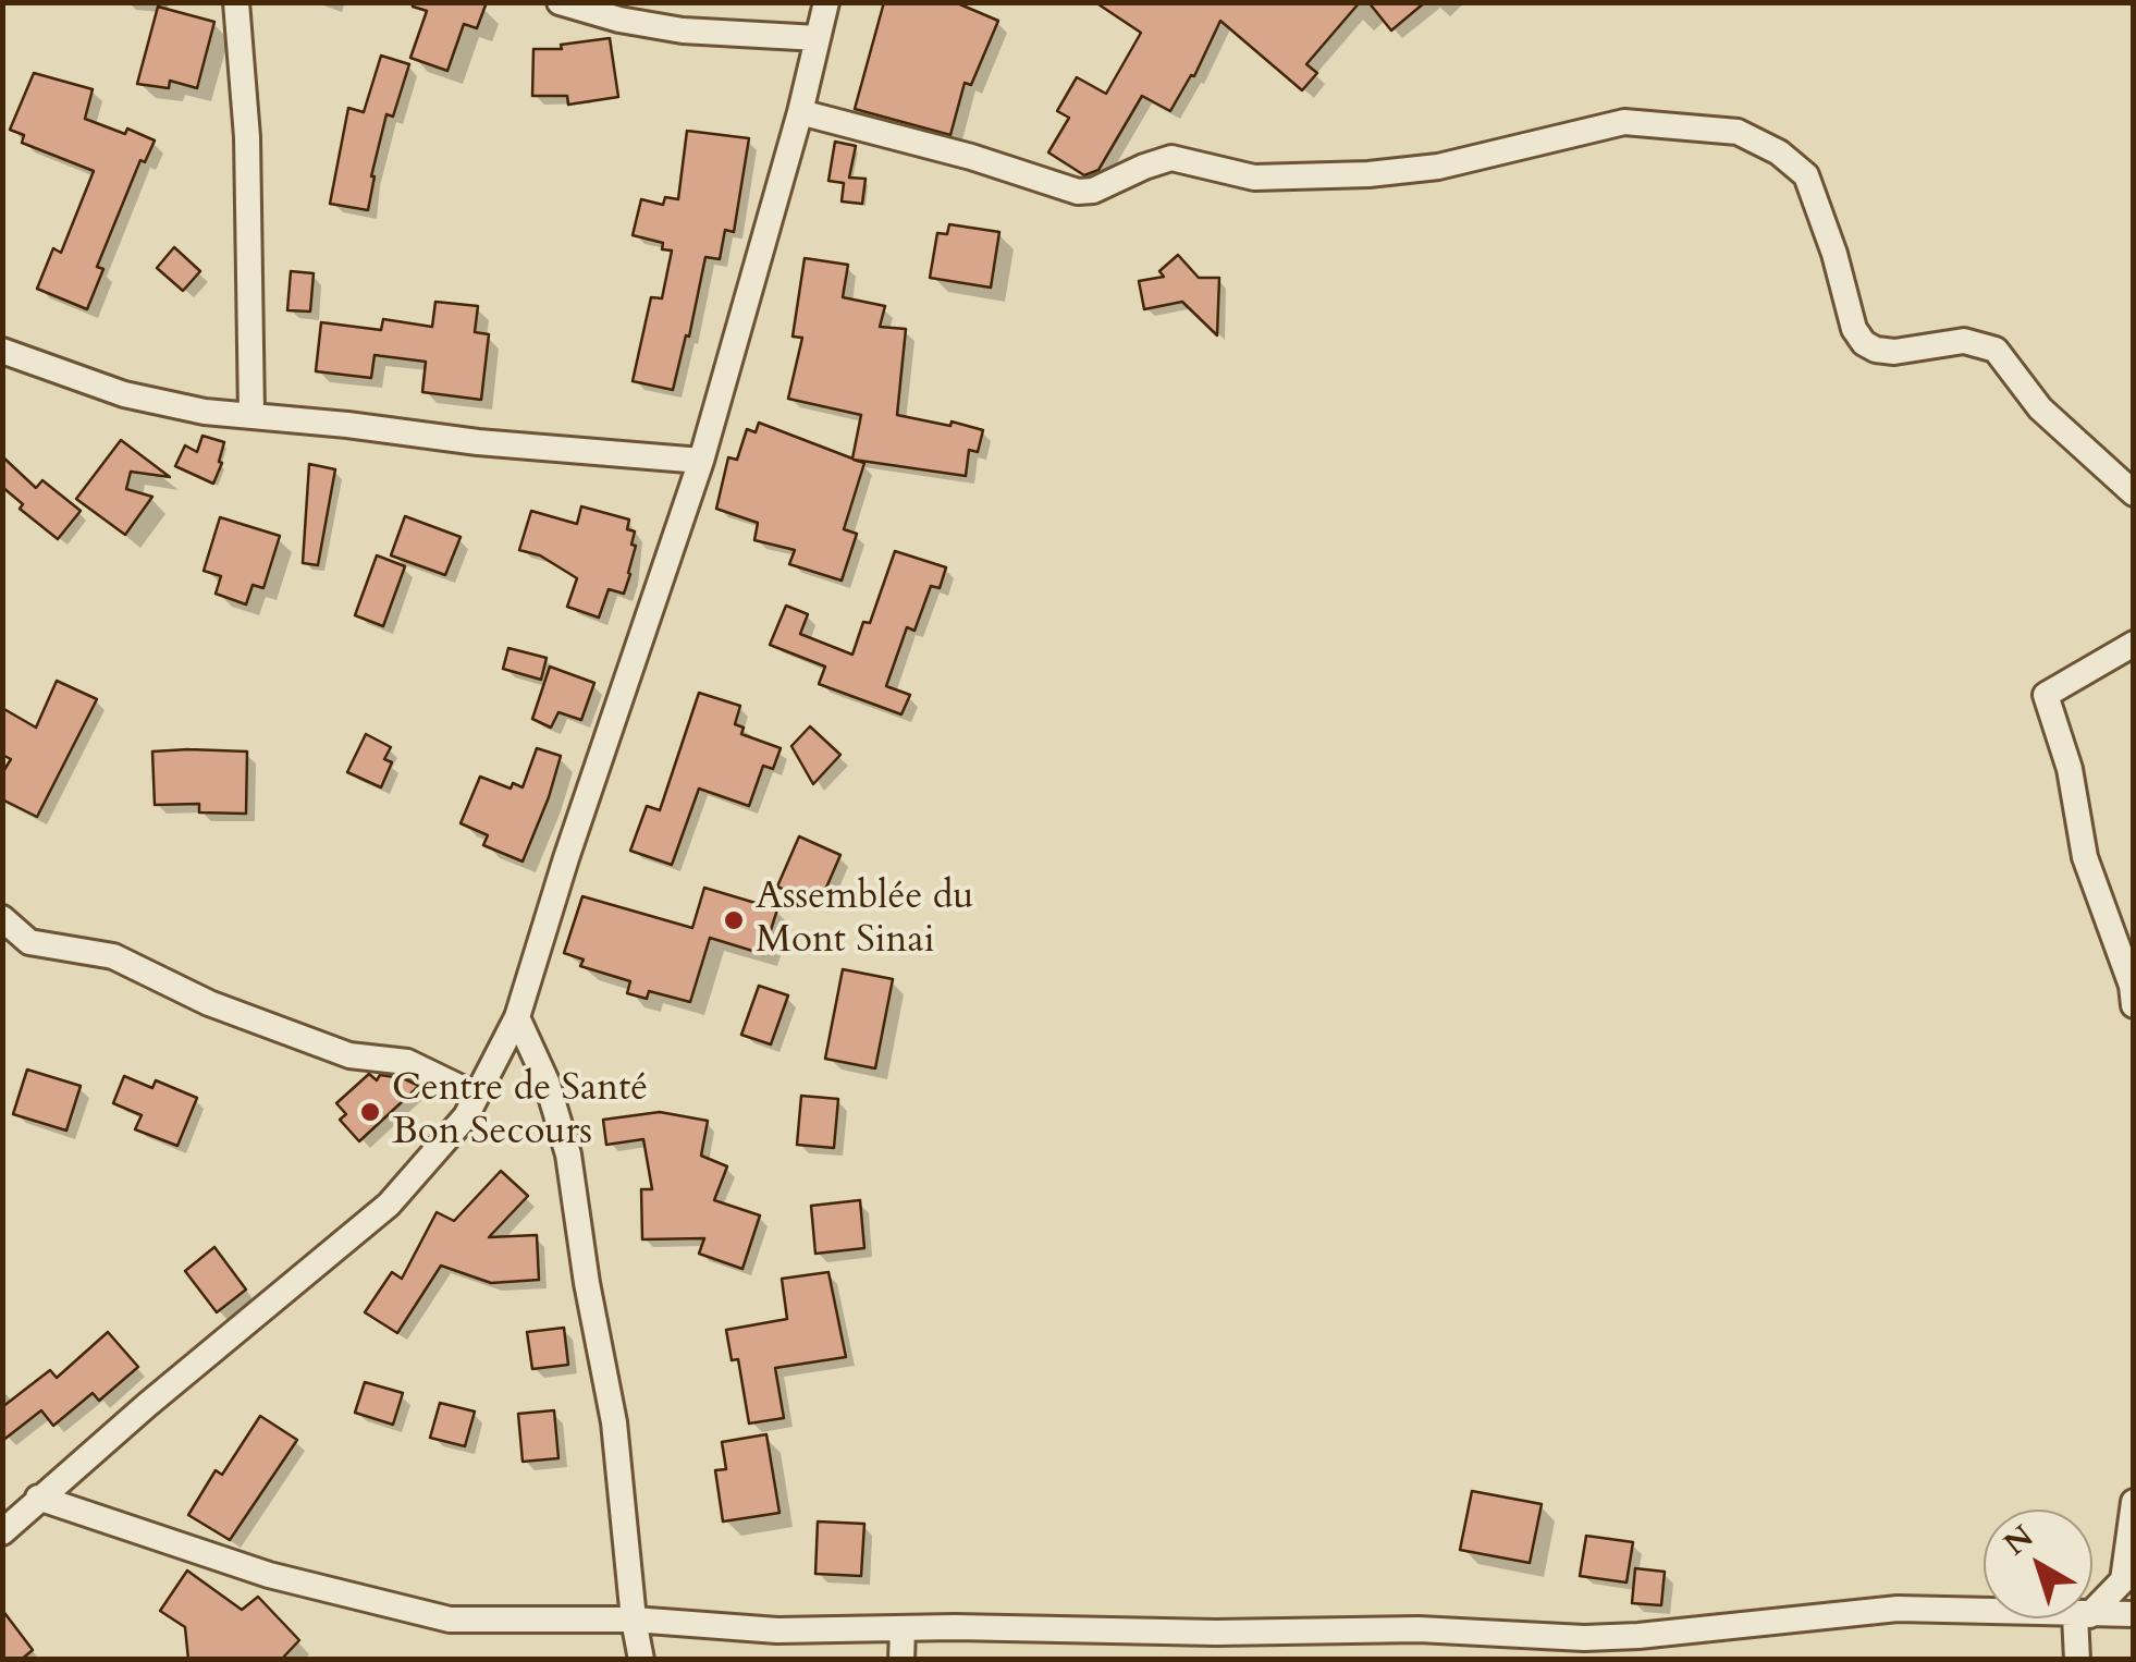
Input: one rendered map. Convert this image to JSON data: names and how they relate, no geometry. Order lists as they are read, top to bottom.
{
  "places": ["Assemblée du Mont Sinai", "Centre de Santé Bon Secours"],
  "north": "top left"
}
